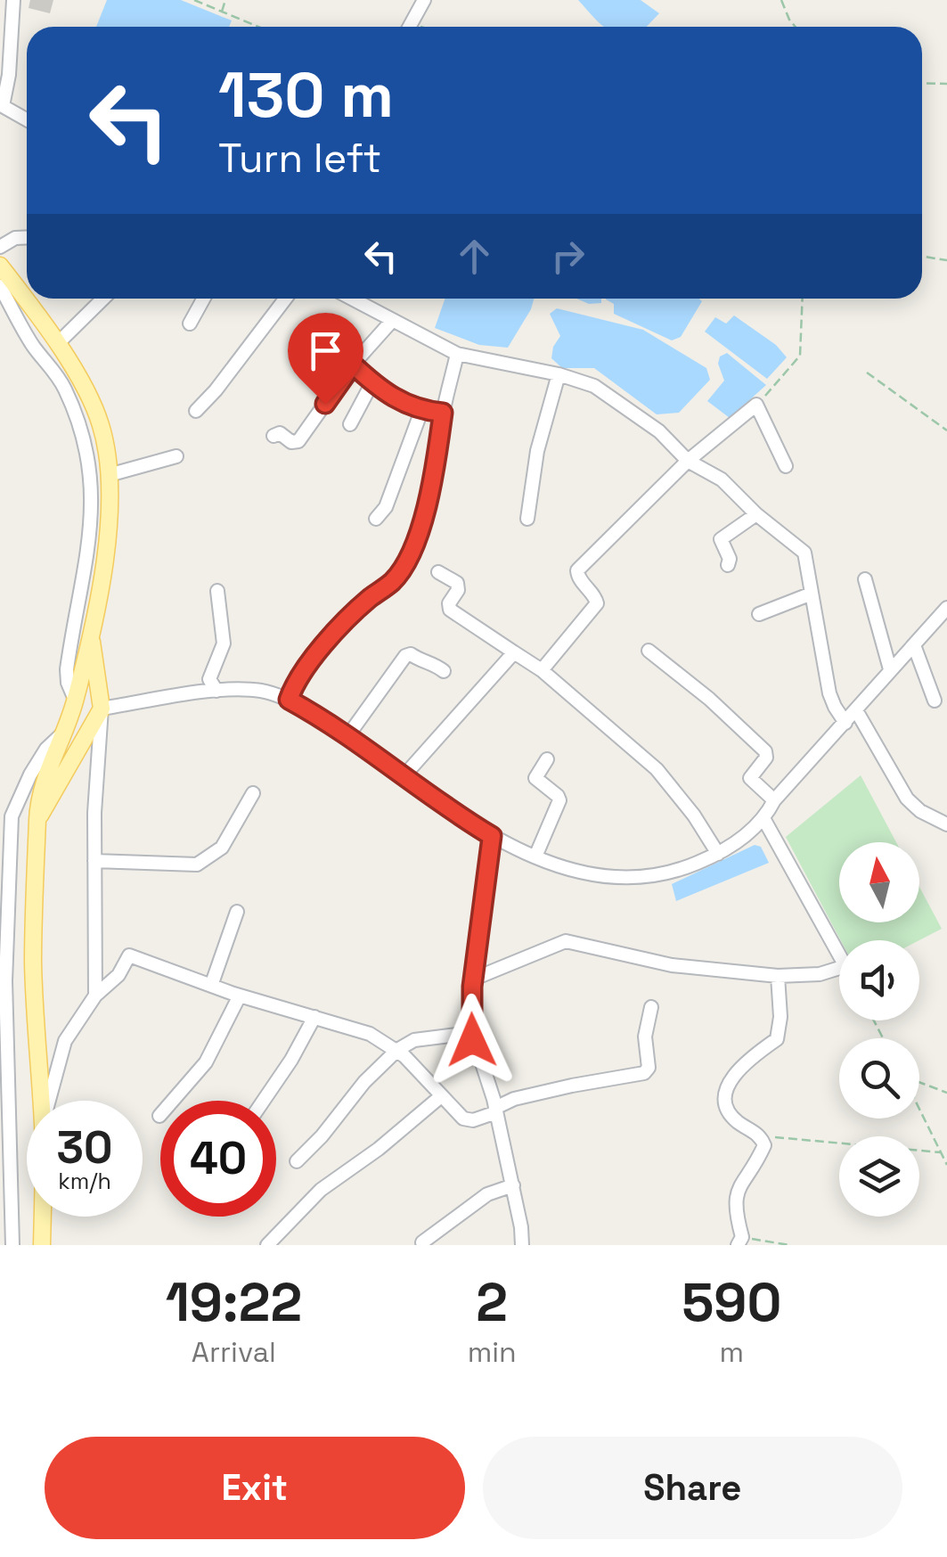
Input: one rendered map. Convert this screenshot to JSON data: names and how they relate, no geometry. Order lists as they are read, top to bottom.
{
  "north": "top",
  "page": {
    "turn": ["130 m", "Turn left"],
    "speed": "30 km/h",
    "limit": "40",
    "eta": [
      "19:22",
      "Arrival",
      "2",
      "min",
      "590",
      "m"
    ],
    "buttons": ["Exit", "Share"]
  }
}
